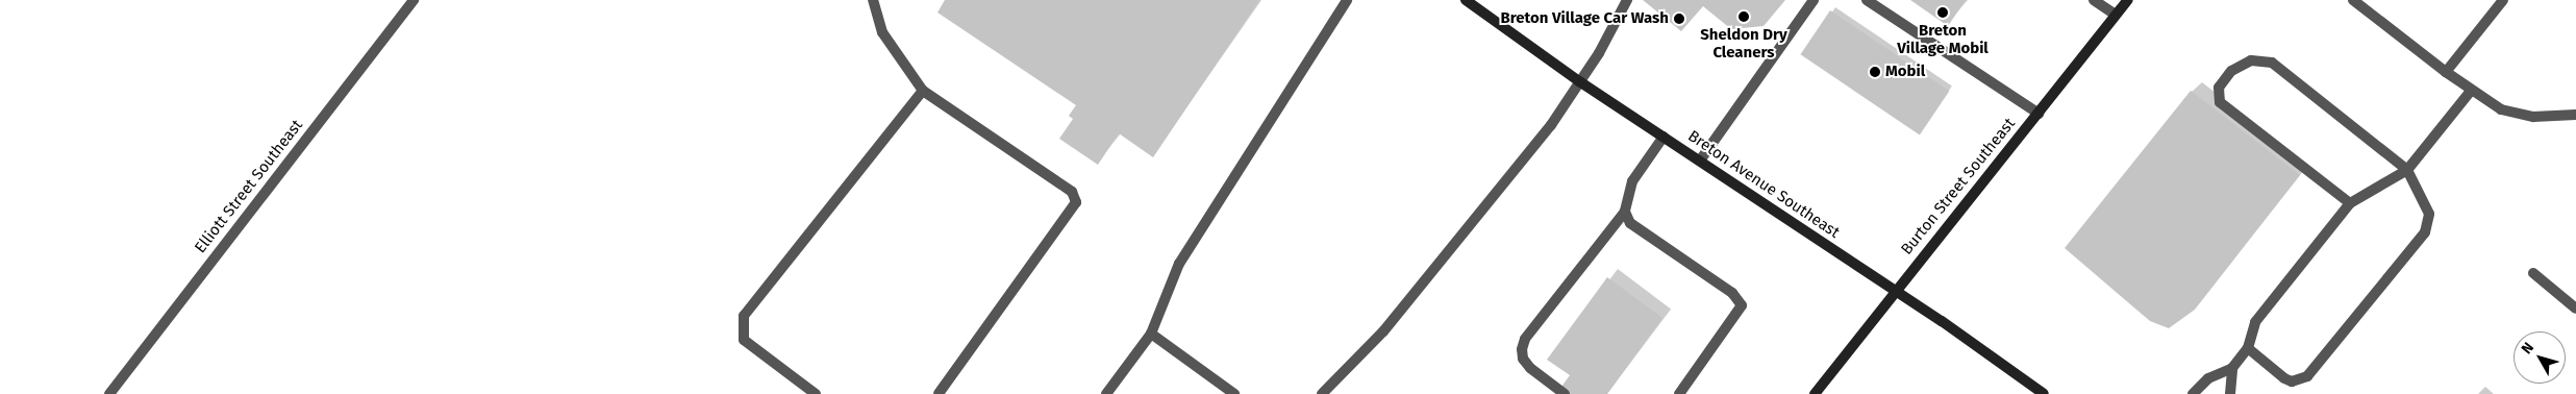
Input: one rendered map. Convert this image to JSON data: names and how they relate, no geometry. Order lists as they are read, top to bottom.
{
  "streets": {
    "main road": ["Breton Avenue Southeast", "Burton Street Southeast"],
    "street": ["Elliott Street Southeast"]
  },
  "crossings": [
    ["Breton Avenue Southeast", "Burton Street Southeast"]
  ],
  "places": [
    "Breton Village Mobil",
    "Sheldon Dry Cleaners",
    "Breton Village Car Wash",
    "Mobil"
  ],
  "north": "top left"
}
